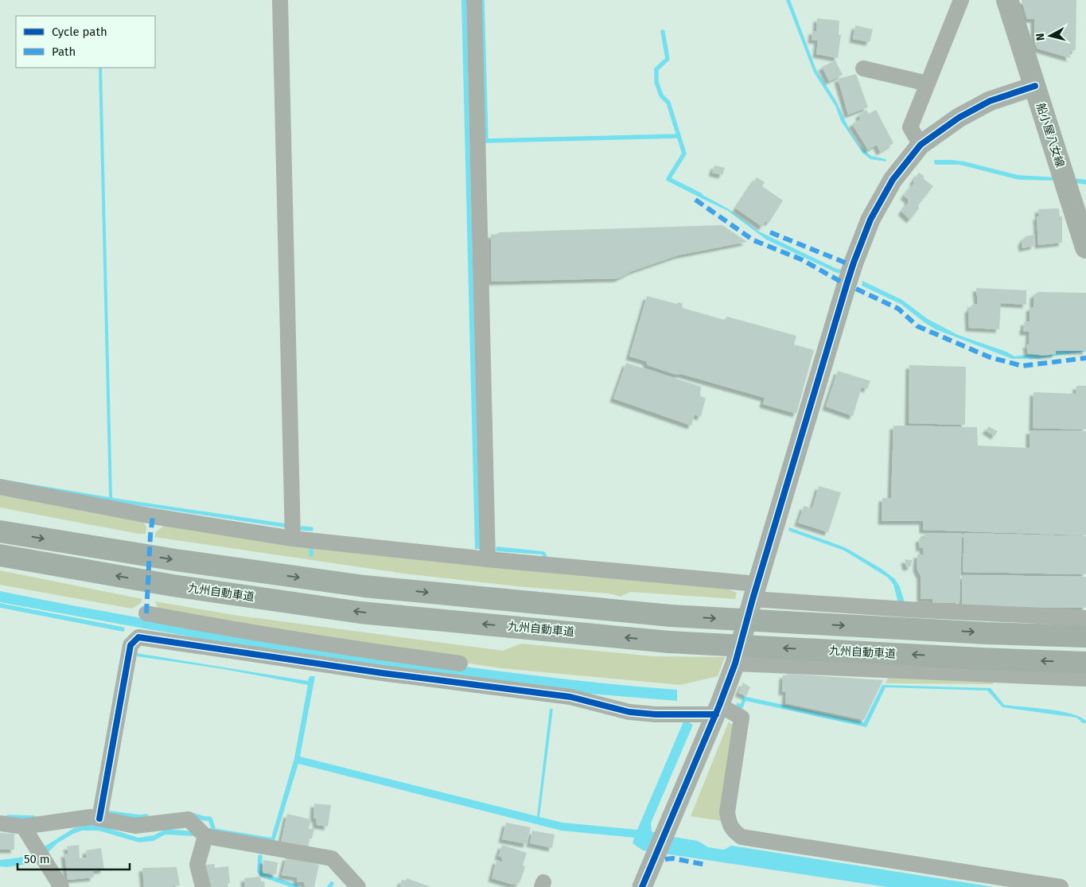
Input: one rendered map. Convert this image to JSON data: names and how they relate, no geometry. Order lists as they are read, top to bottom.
{
  "streets": {
    "highway": ["九州自動車道"],
    "main road": ["船小屋八女線"]
  },
  "legend": ["Cycle path", "Path"],
  "scale_bar": "50 m",
  "north": "left"
}
